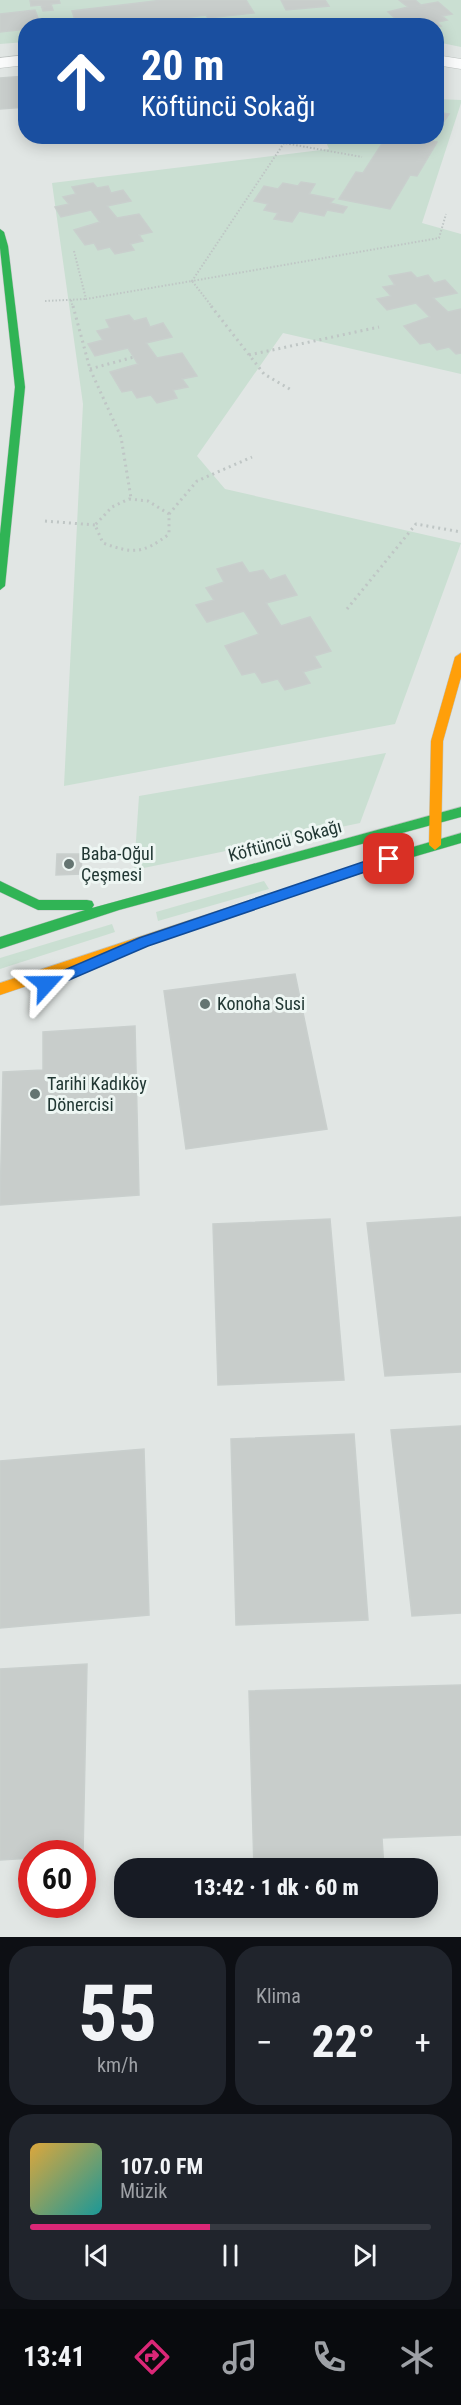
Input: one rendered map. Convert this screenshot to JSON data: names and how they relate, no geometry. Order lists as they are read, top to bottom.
{
  "streets": {
    "main road": ["Köftüncü Sokağı"]
  },
  "places": ["Baba-Oğul Çeşmesi", "Konoha Susi", "Tarihi Kadıköy Dönercisi"],
  "page": {
    "turn": ["20 m", "Köftüncü Sokağı"],
    "limit": "60",
    "trip": "13:42 · 1 dk · 60 m",
    "tile": [
      ["55", "km/h"],
      "Klima"
    ],
    "heat": ["−", "22°", "+"],
    "song": ["107.0 FM", "Müzik"],
    "tabs": "13:41"
  }
}
